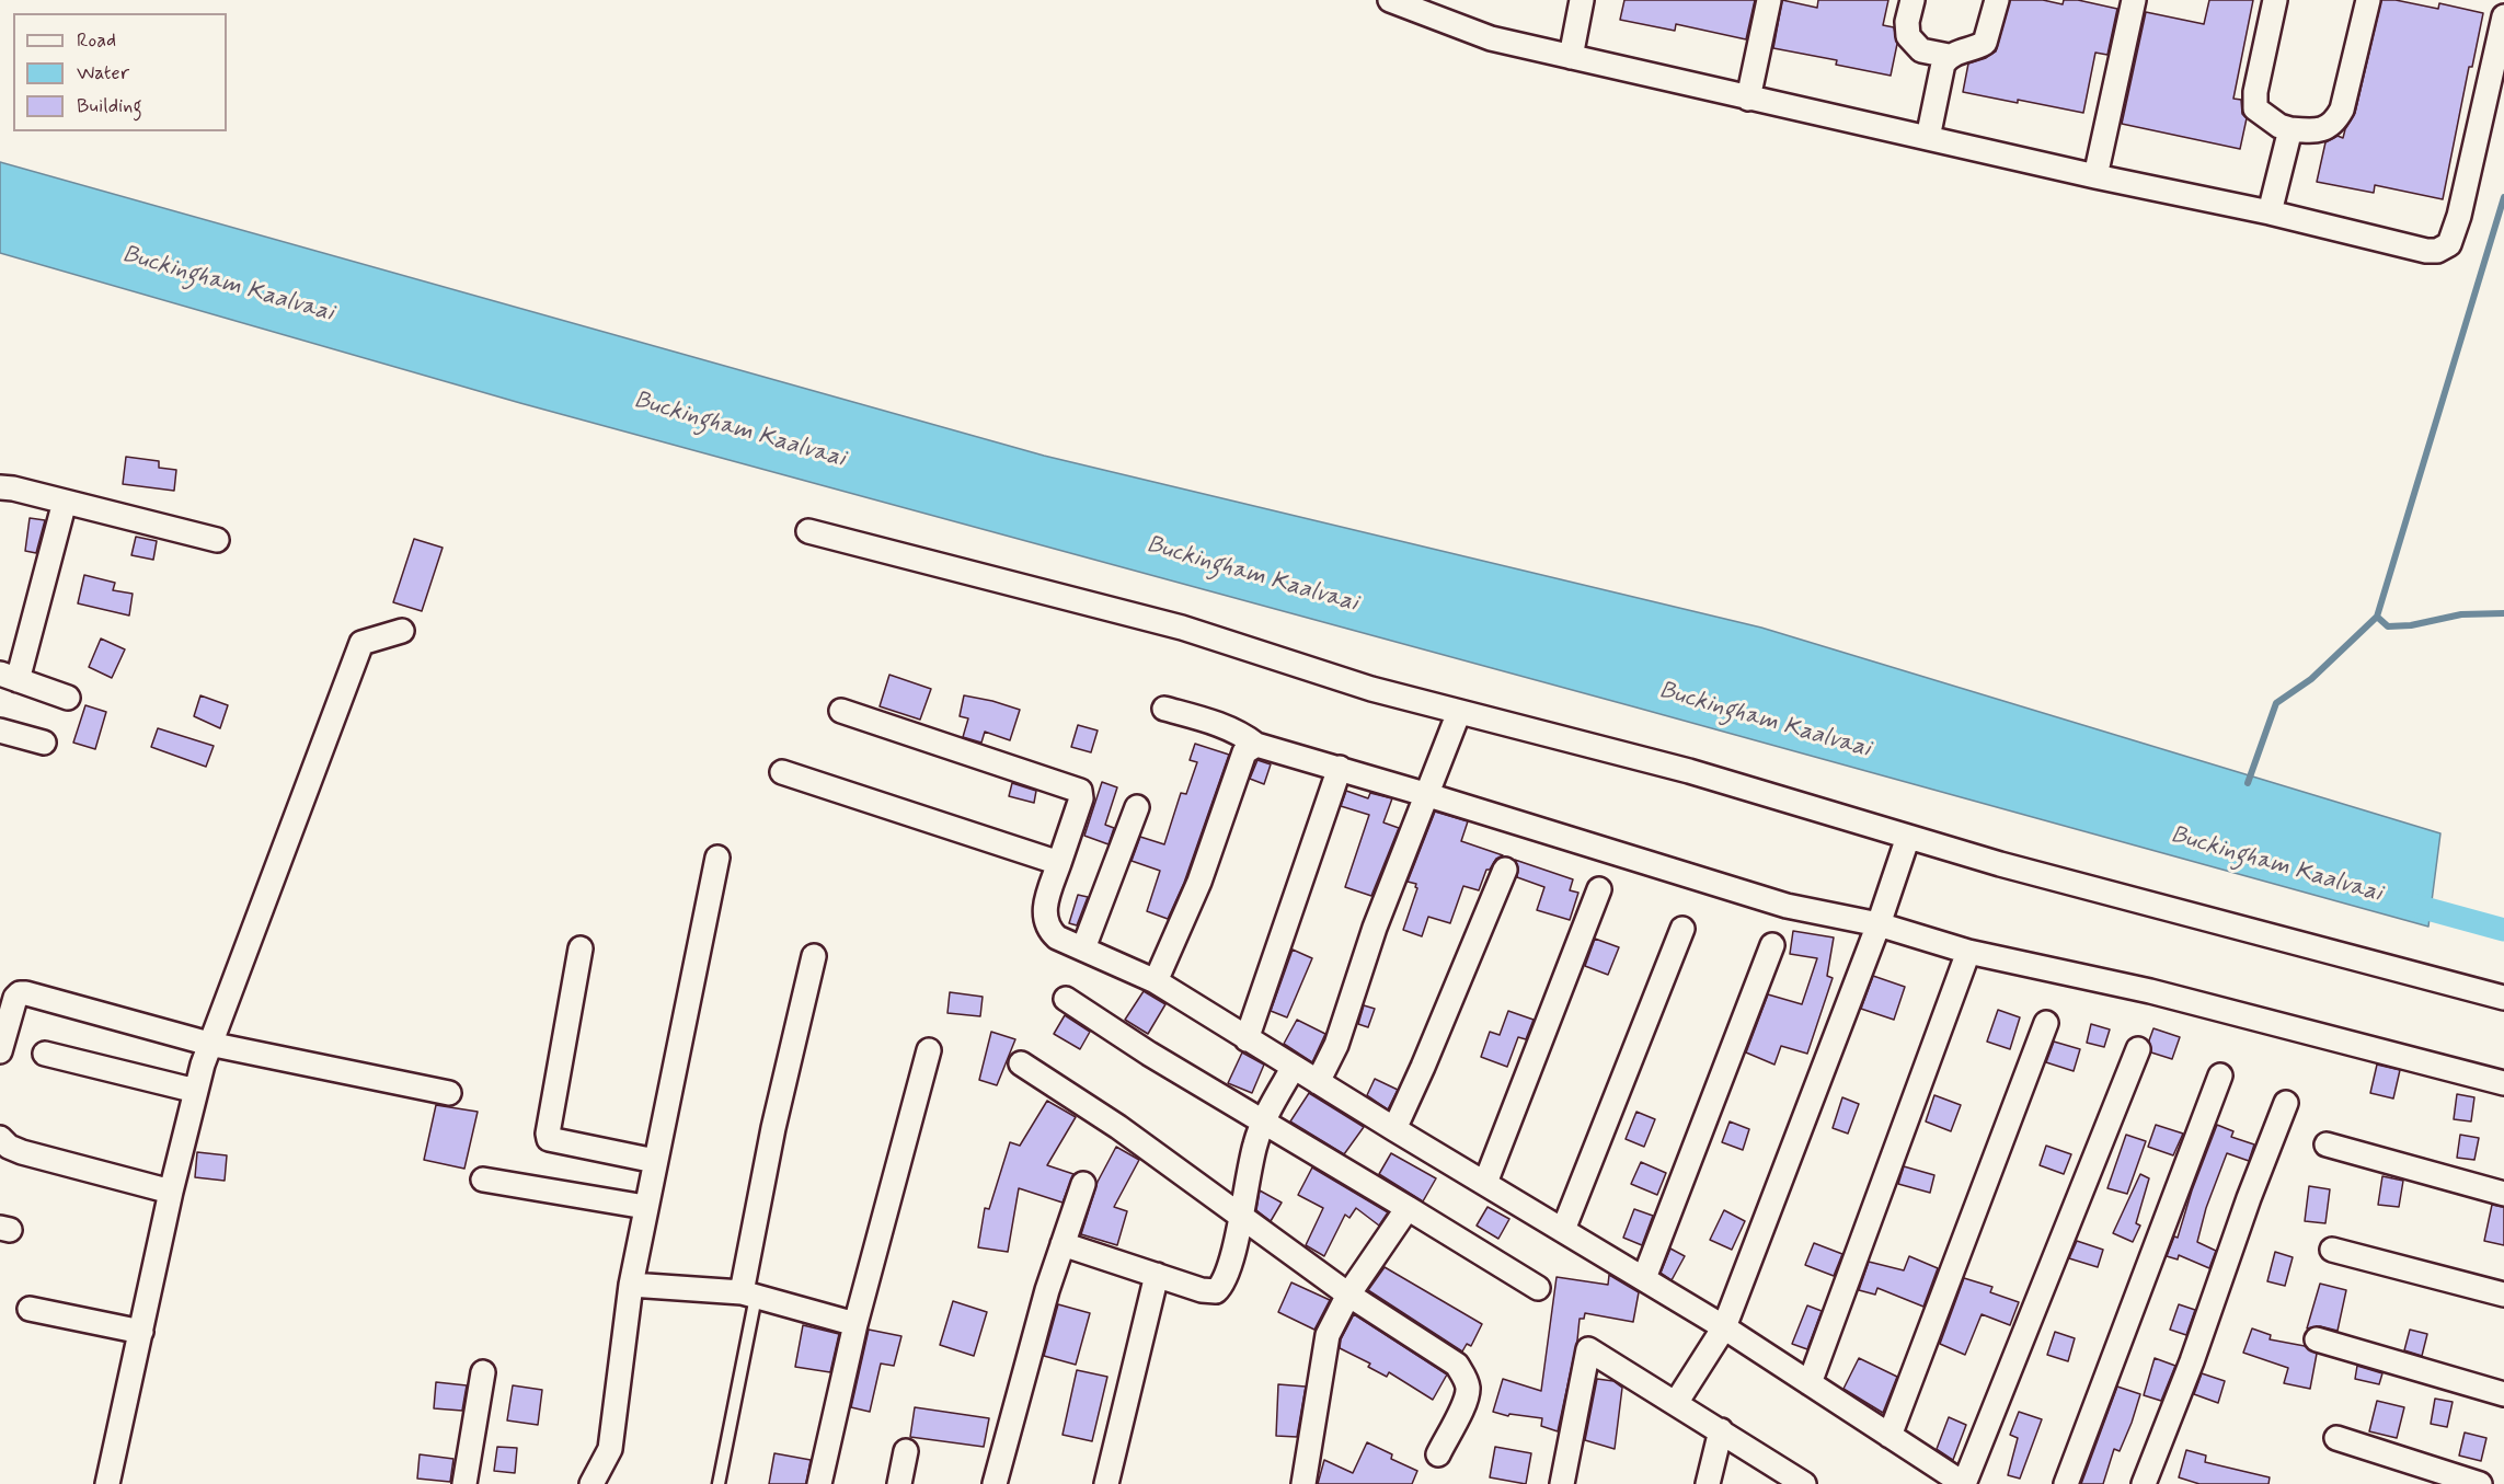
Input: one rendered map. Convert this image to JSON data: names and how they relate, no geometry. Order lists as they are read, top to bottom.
{
  "water": ["Buckingham Kaalvaai"],
  "legend": ["Road", "Water", "Building"]
}
